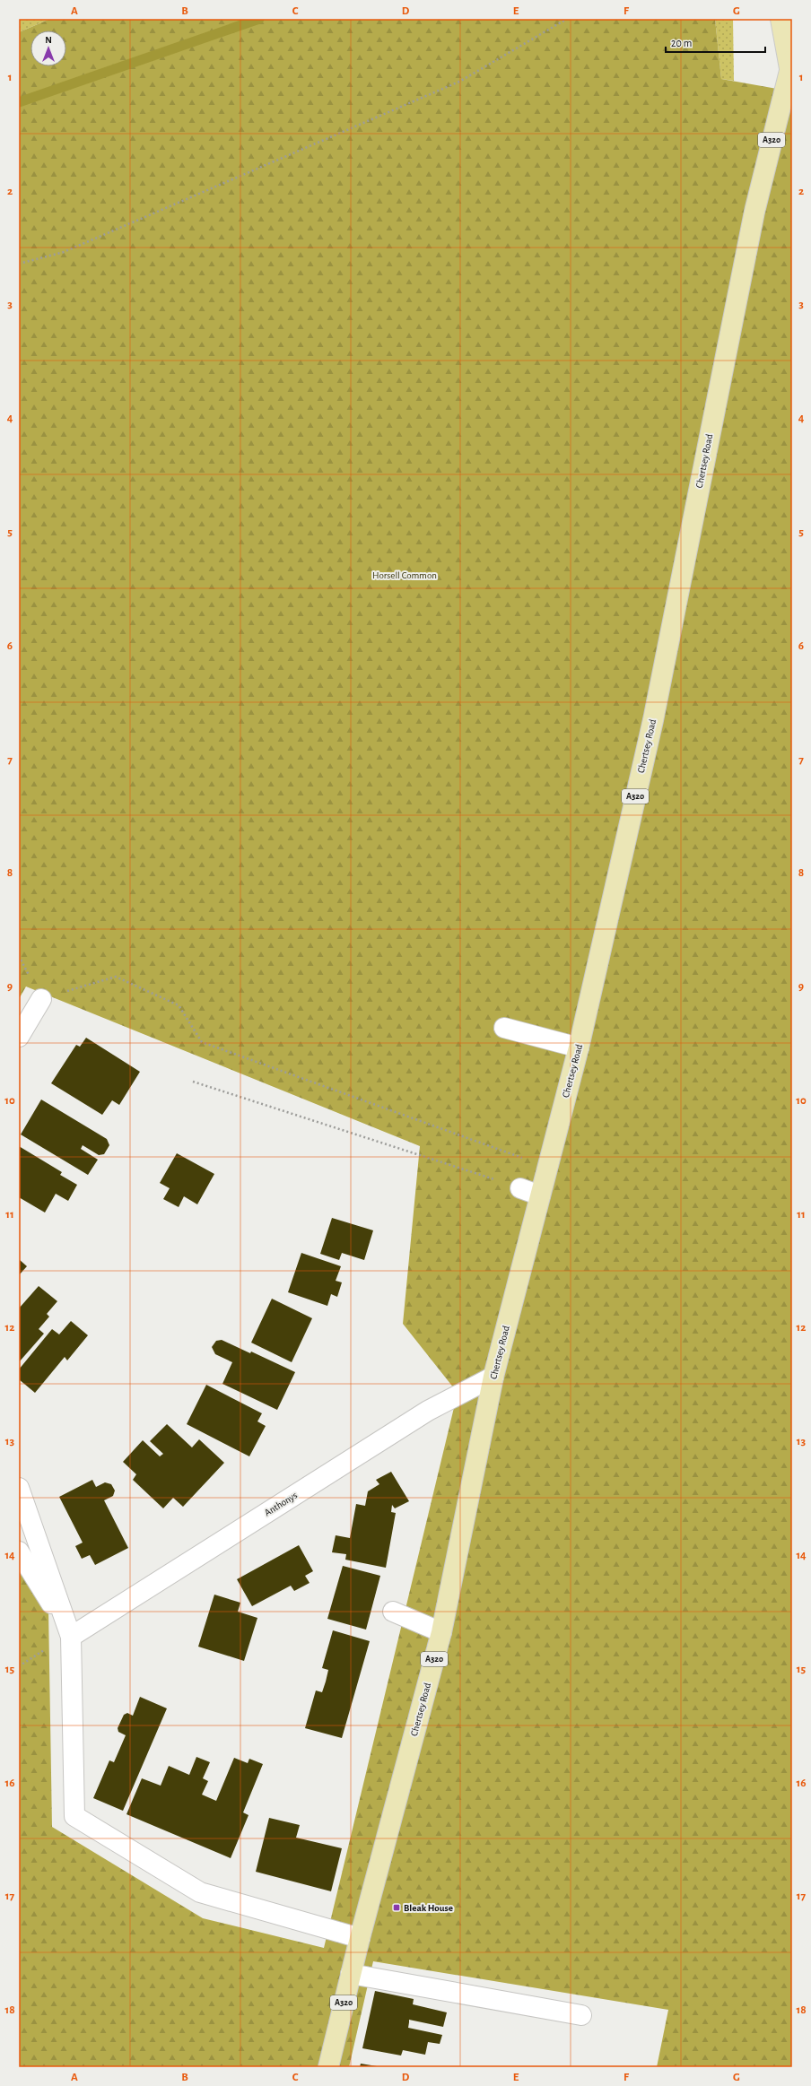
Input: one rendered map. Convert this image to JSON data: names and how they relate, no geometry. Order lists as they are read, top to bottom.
{
  "streets": {
    "main road": ["A320", "Chertsey Road"],
    "street": ["Anthonys"]
  },
  "crossings": [
    ["Chertsey Road", "Anthonys"]
  ],
  "parks": ["Horsell Common"],
  "places": {
    "transit": ["Bleak House"]
  },
  "scale_bar": "20 m",
  "north": "top",
  "grid": {
    "columns": [
      "A",
      "B",
      "C",
      "D",
      "E",
      "F",
      "G"
    ],
    "rows": [
      "1",
      "2",
      "3",
      "4",
      "5",
      "6",
      "7",
      "8",
      "9",
      "10",
      "11",
      "12",
      "13",
      "14",
      "15",
      "16",
      "17",
      "18"
    ]
  }
}
